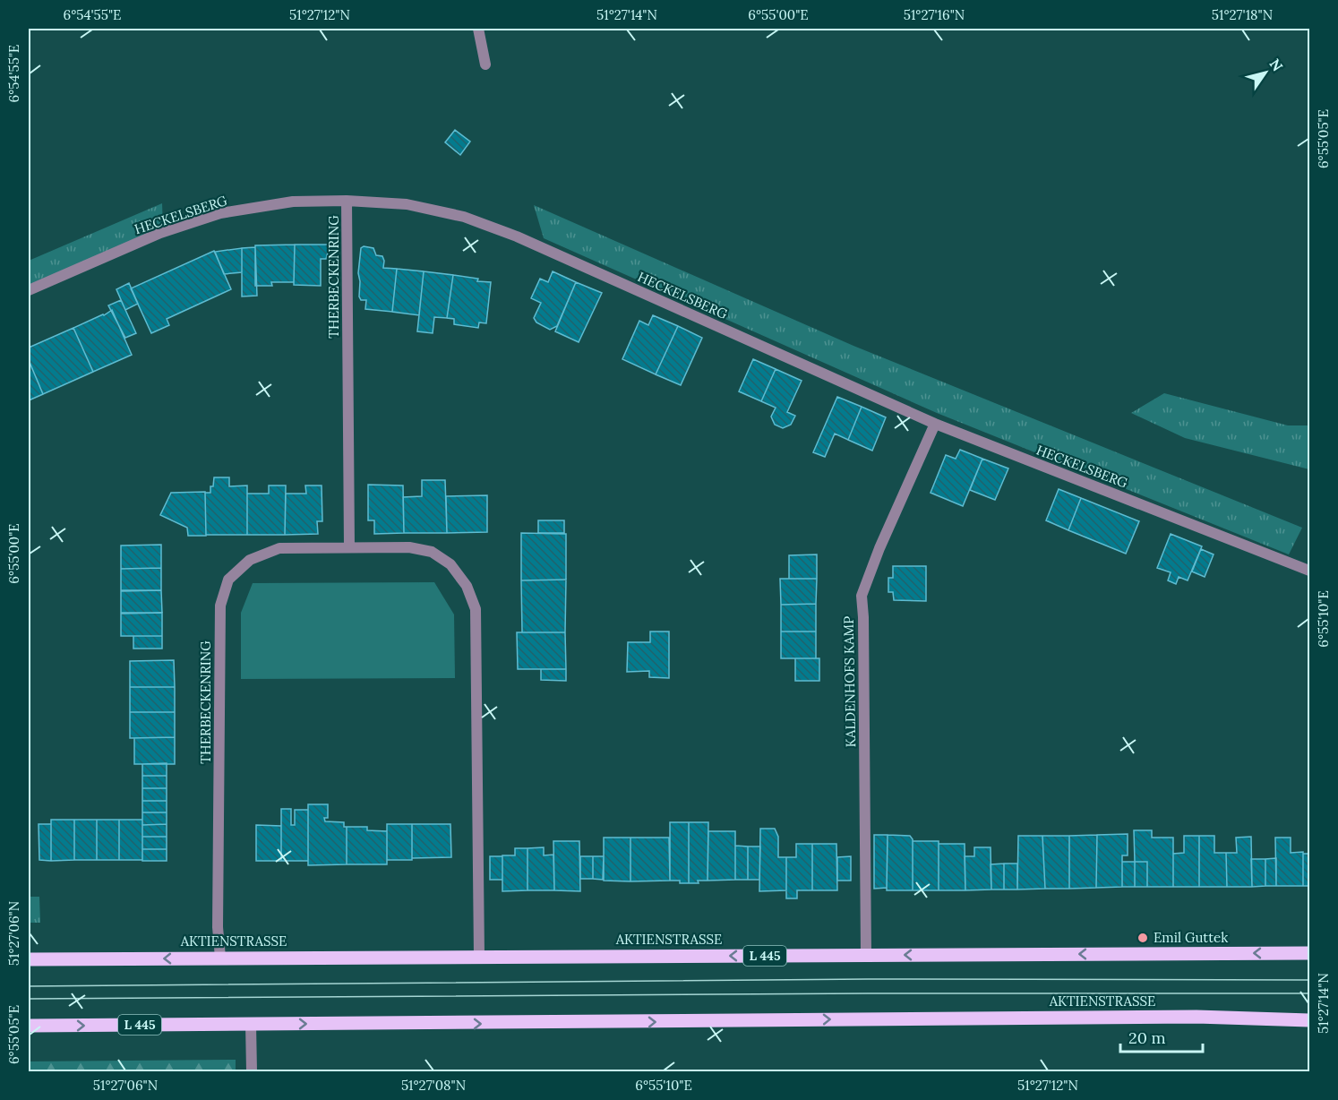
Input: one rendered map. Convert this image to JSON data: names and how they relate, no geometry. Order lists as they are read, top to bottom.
{
  "streets": {
    "main road": ["AKTIENSTRASSE", "L 445"],
    "street": ["HECKELSBERG", "THERBECKENRING", "KALDENHOFS KAMP"]
  },
  "crossings": [
    ["HECKELSBERG", "THERBECKENRING"],
    ["HECKELSBERG", "KALDENHOFS KAMP"],
    ["THERBECKENRING", "AKTIENSTRASSE"],
    ["KALDENHOFS KAMP", "AKTIENSTRASSE"]
  ],
  "places": ["Emil Guttek"],
  "scale_bar": "20 m",
  "north": "top right",
  "coordinates": [
    "6°54'55\"E",
    "51°27'12\"N",
    "51°27'14\"N",
    "6°55'00\"E",
    "51°27'16\"N",
    "51°27'18\"N",
    "6°55'05\"E",
    "6°55'10\"E",
    "51°27'06\"N",
    "51°27'08\"N"
  ]
}
